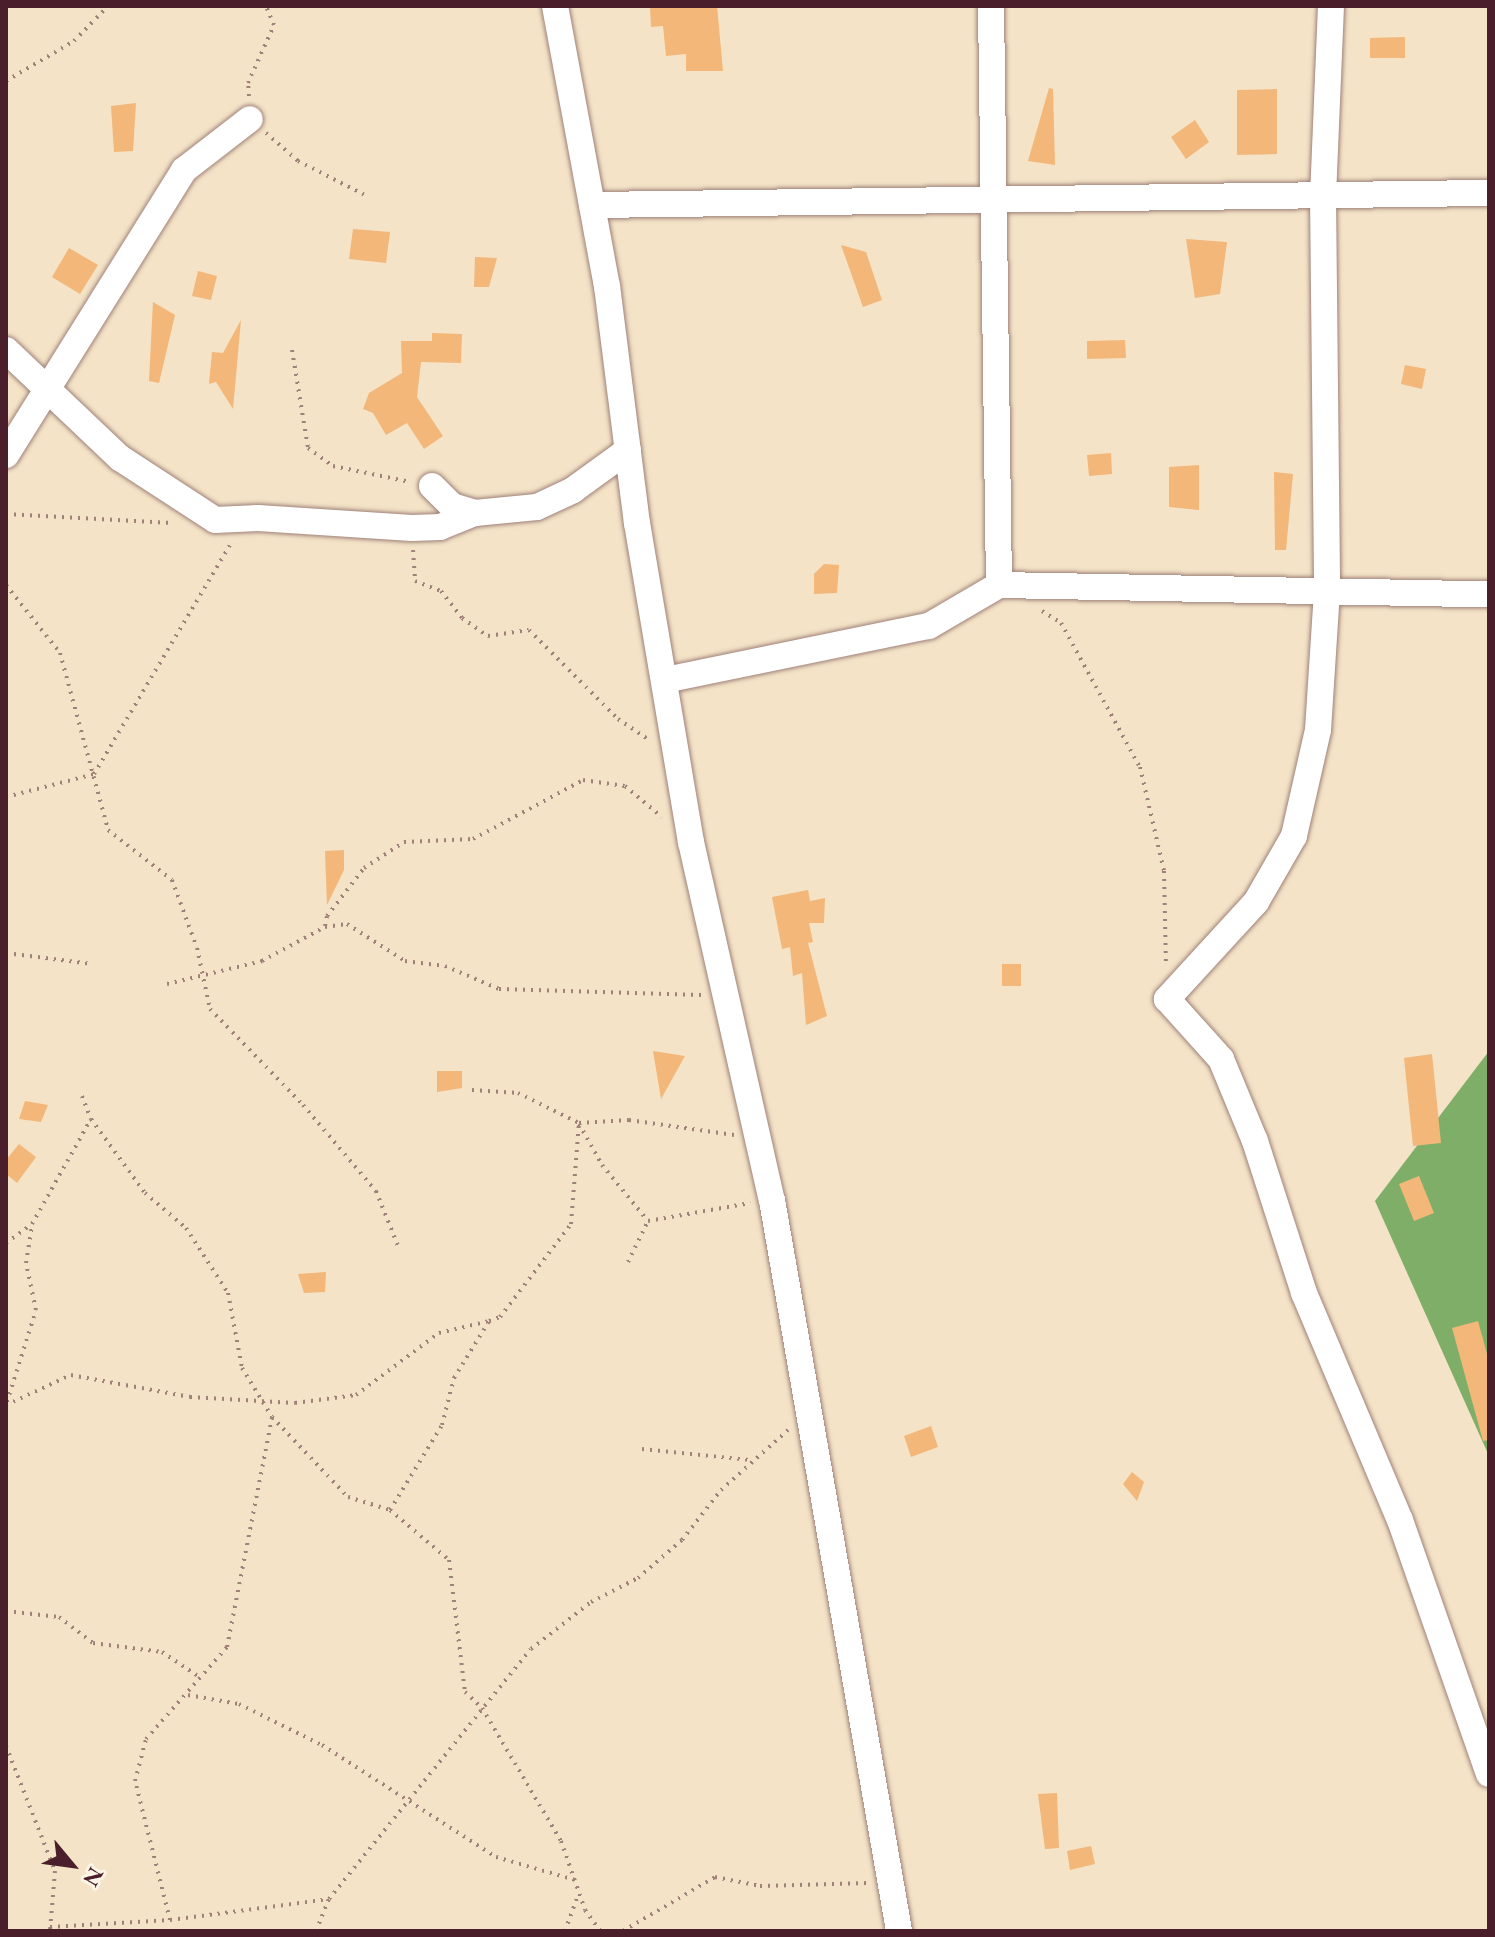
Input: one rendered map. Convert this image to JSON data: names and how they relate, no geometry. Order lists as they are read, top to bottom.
{
  "north": "bottom right"
}
